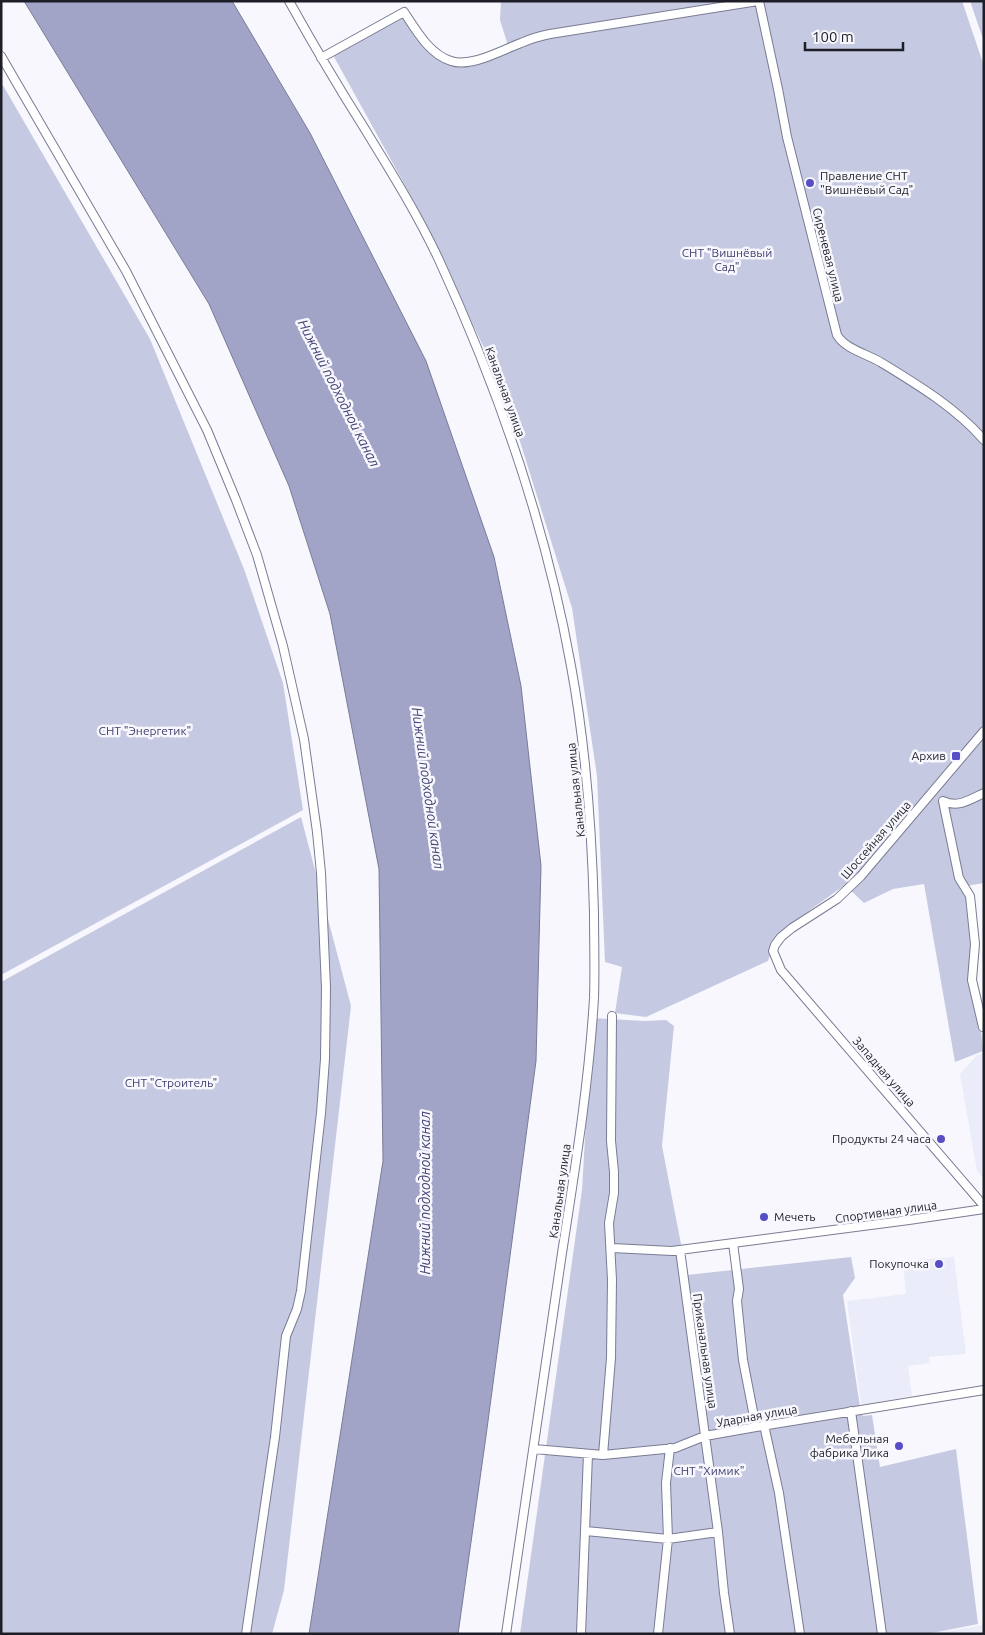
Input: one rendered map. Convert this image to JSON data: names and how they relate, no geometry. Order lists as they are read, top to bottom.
{
  "streets": {
    "street": [
      "Сиреневая улица",
      "Канальная улица",
      "Шоссейная улица",
      "Западная улица",
      "Спортивная улица",
      "Приканальная улица",
      "Ударная улица"
    ]
  },
  "crossings": [
    ["Канальная улица", "Ударная улица"],
    ["Шоссейная улица", "Западная улица"],
    ["Западная улица", "Спортивная улица"],
    ["Спортивная улица", "Приканальная улица"],
    ["Приканальная улица", "Ударная улица"]
  ],
  "water": ["Нижний подходной канал"],
  "parks": [
    "СНТ \"Вишнёвый Сад\"",
    "СНТ \"Энергетик\"",
    "СНТ \"Строитель\"",
    "СНТ \"Химик\""
  ],
  "places": {
    "other": [
      "Правление СНТ \"Вишнёвый Сад\"",
      "Продукты 24 часа",
      "Мечеть",
      "Покупочка",
      "Мебельная фабрика Лика"
    ],
    "transit": ["Архив"]
  },
  "scale_bar": "100 m"
}
